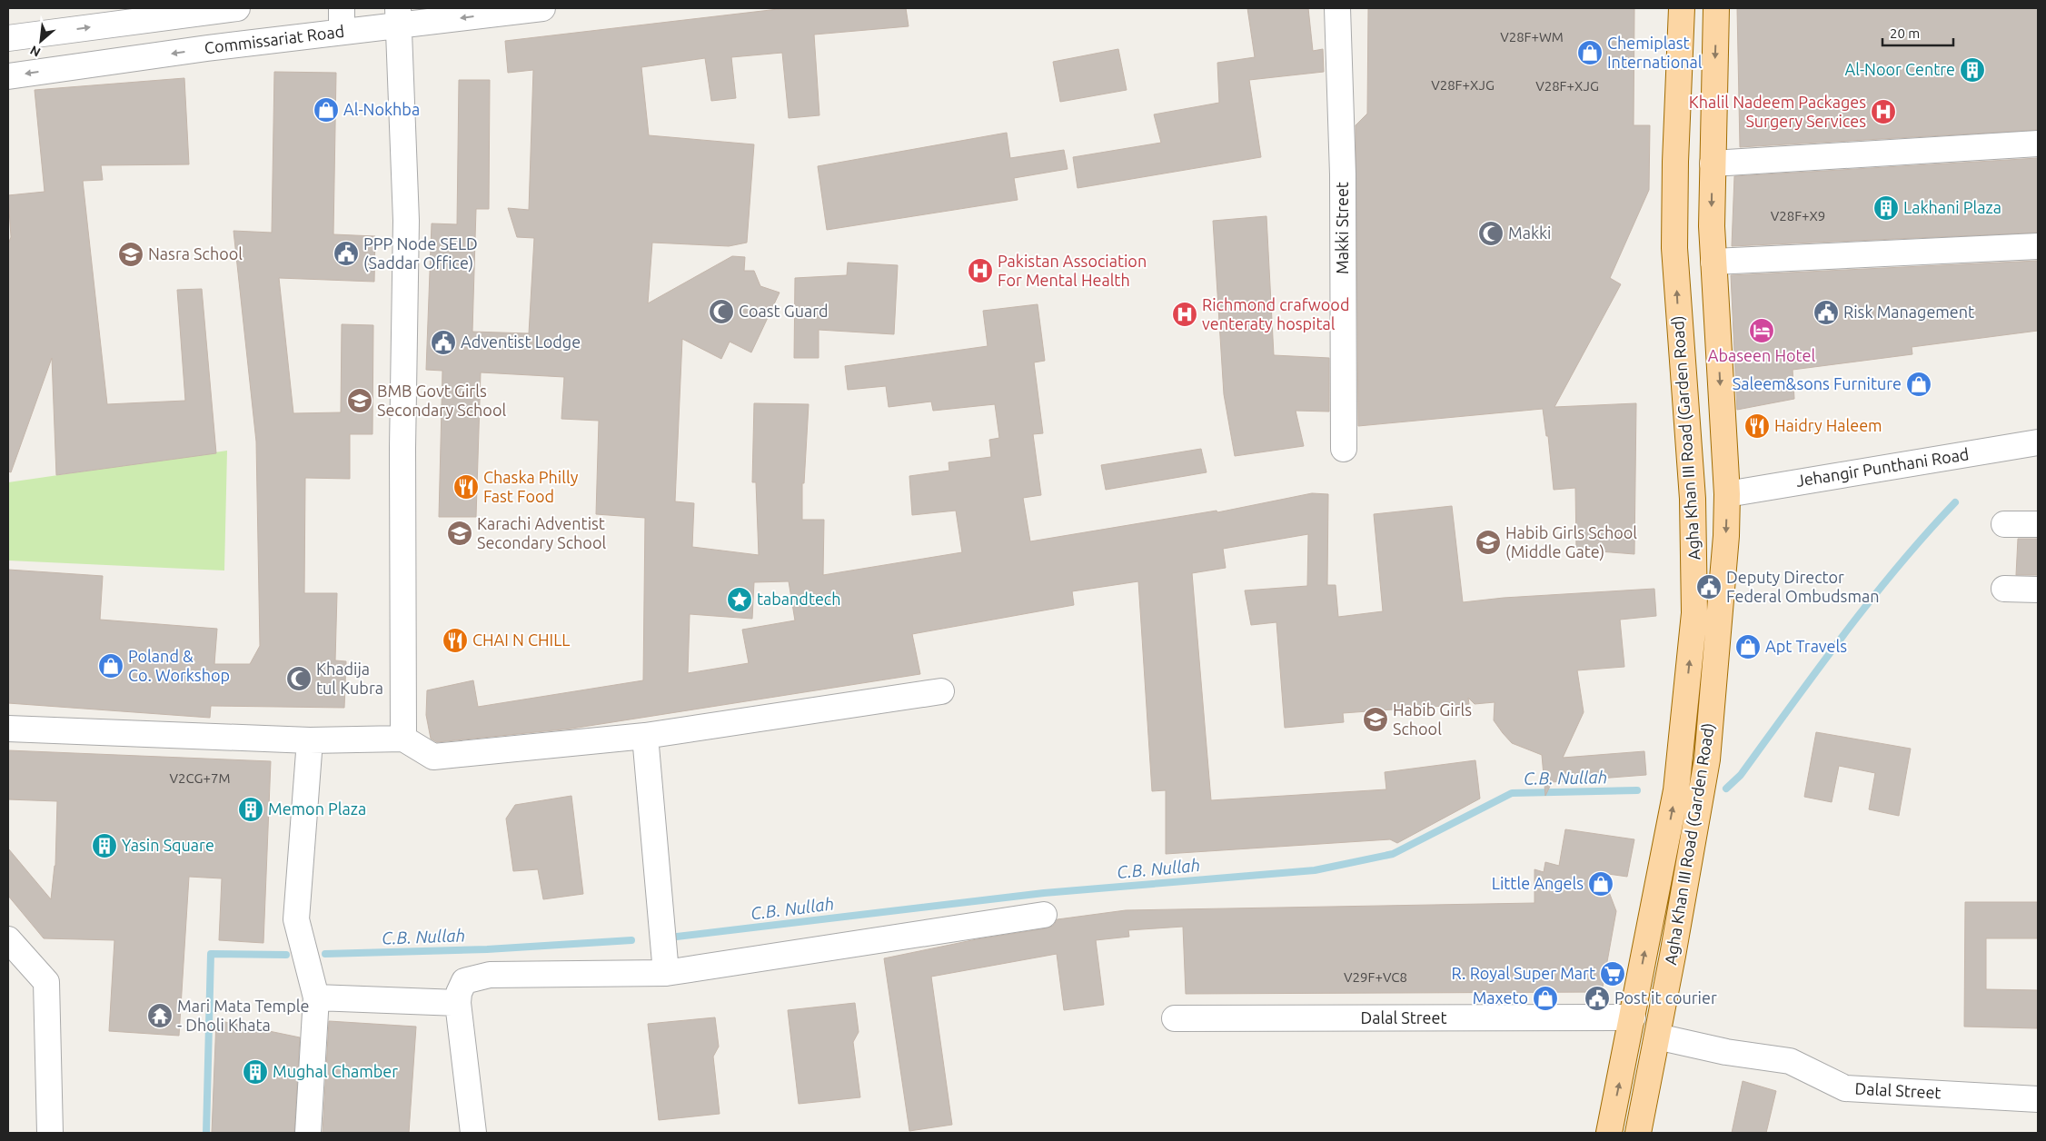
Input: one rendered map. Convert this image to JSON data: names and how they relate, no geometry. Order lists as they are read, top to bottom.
{
  "streets": {
    "main road": ["Agha Khan III Road (Garden Road)"],
    "street": [
      "Commissariat Road",
      "Makki Street",
      "Jehangir Punthani Road",
      "Dalal Street"
    ]
  },
  "crossings": [
    ["Agha Khan III Road (Garden Road)", "Jehangir Punthani Road"],
    ["Agha Khan III Road (Garden Road)", "Dalal Street"]
  ],
  "water": ["C.B. Nullah"],
  "places": {
    "shop": [
      "Chemiplast International",
      "Al-Nokhba",
      "Saleem&sons Furniture",
      "Apt Travels",
      "Poland & Co. Workshop",
      "Little Angels",
      "Maxeto"
    ],
    "building": [
      "Al-Noor Centre",
      "Lakhani Plaza",
      "Memon Plaza",
      "Yasin Square",
      "Mughal Chamber"
    ],
    "hospital": ["Khalil Nadeem Packages Surgery Services", "Pakistan Association For Mental Health", "Richmond crafwood venteraty hospital"],
    "mosque": ["Makki", "Coast Guard", "Khadija tul Kubra"],
    "public building": [
      "PPP Node SELD (Saddar Office)",
      "Risk Management",
      "Adventist Lodge",
      "Deputy Director Federal Ombudsman",
      "Post it courier"
    ],
    "school or university": [
      "Nasra School",
      "BMB Govt Girls Secondary School",
      "Karachi Adventist Secondary School",
      "Habib Girls School (Middle Gate)",
      "Habib Girls School"
    ],
    "hotel": ["Abaseen Hotel"],
    "restaurant": ["Haidry Haleem", "Chaska Philly Fast Food", "CHAI N CHILL"],
    "place": ["tabandtech"],
    "supermarket": ["R. Royal Super Mart"],
    "temple": ["Mari Mata Temple - Dholi Khata"]
  },
  "house_numbers": [
    "V28F+WM",
    "V28F+XJG",
    "V28F+XJG",
    "V28F+X9",
    "V2CG+7M",
    "V29F+VC8"
  ],
  "scale_bar": "20 m",
  "north": "bottom left"
}
